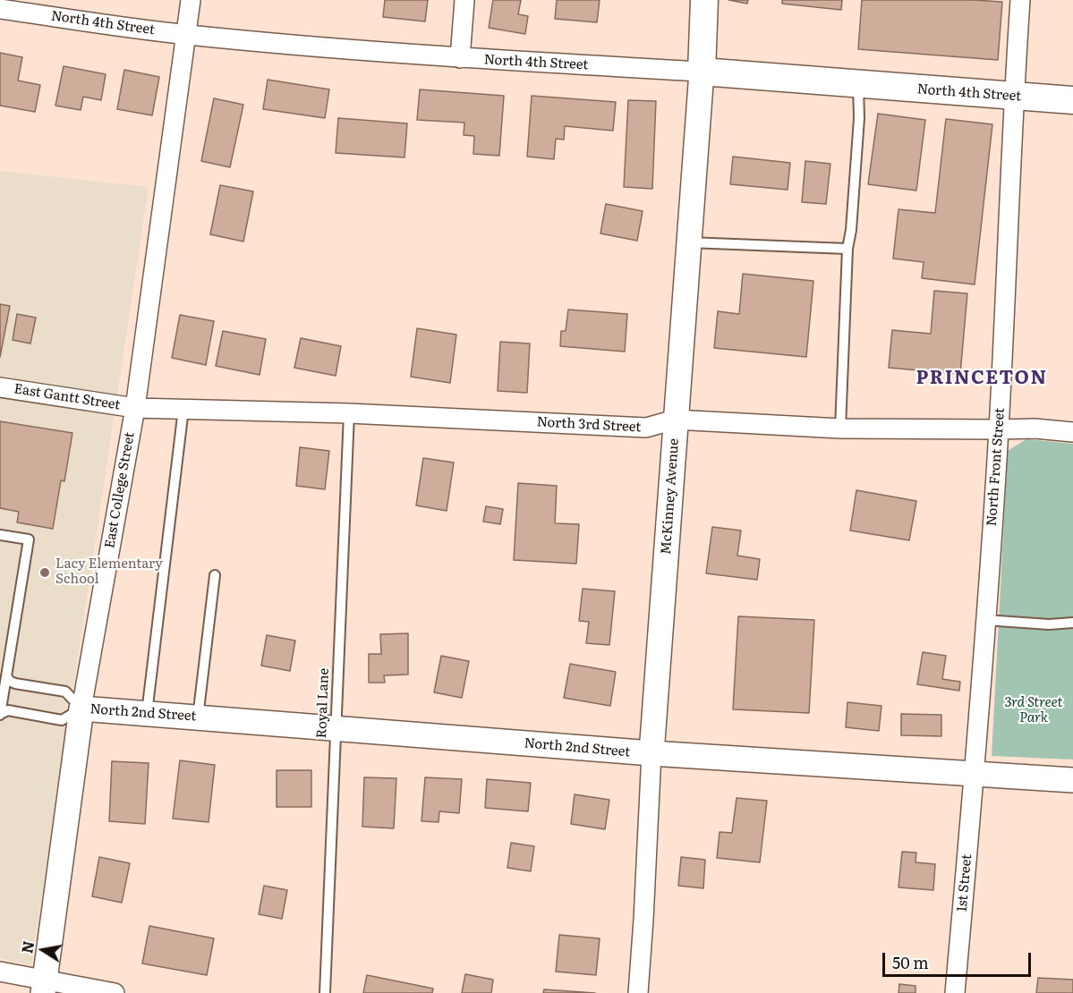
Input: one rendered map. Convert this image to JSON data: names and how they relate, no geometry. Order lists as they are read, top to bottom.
{
  "streets": {
    "main road": ["North 4th Street", "McKinney Avenue"],
    "street": [
      "East Gantt Street",
      "North 3rd Street",
      "North Front Street",
      "East College Street",
      "North 2nd Street",
      "1st Street"
    ],
    "lane": ["Royal Lane"]
  },
  "crossings": [
    ["North 4th Street", "North Front Street"],
    ["North 4th Street", "East College Street"],
    ["North 4th Street", "McKinney Avenue"],
    ["East Gantt Street", "North 3rd Street"],
    ["East Gantt Street", "East College Street"],
    ["North 3rd Street", "North Front Street"],
    ["North 3rd Street", "East College Street"],
    ["North 3rd Street", "McKinney Avenue"],
    ["North 3rd Street", "Royal Lane"],
    ["North Front Street", "North 2nd Street"],
    ["North Front Street", "1st Street"],
    ["East College Street", "North 2nd Street"],
    ["McKinney Avenue", "North 2nd Street"],
    ["Royal Lane", "North 2nd Street"],
    ["North 2nd Street", "1st Street"]
  ],
  "districts": ["PRINCETON"],
  "parks": ["3rd Street Park"],
  "places": ["Lacy Elementary School"],
  "scale_bar": "50 m",
  "north": "left"
}
